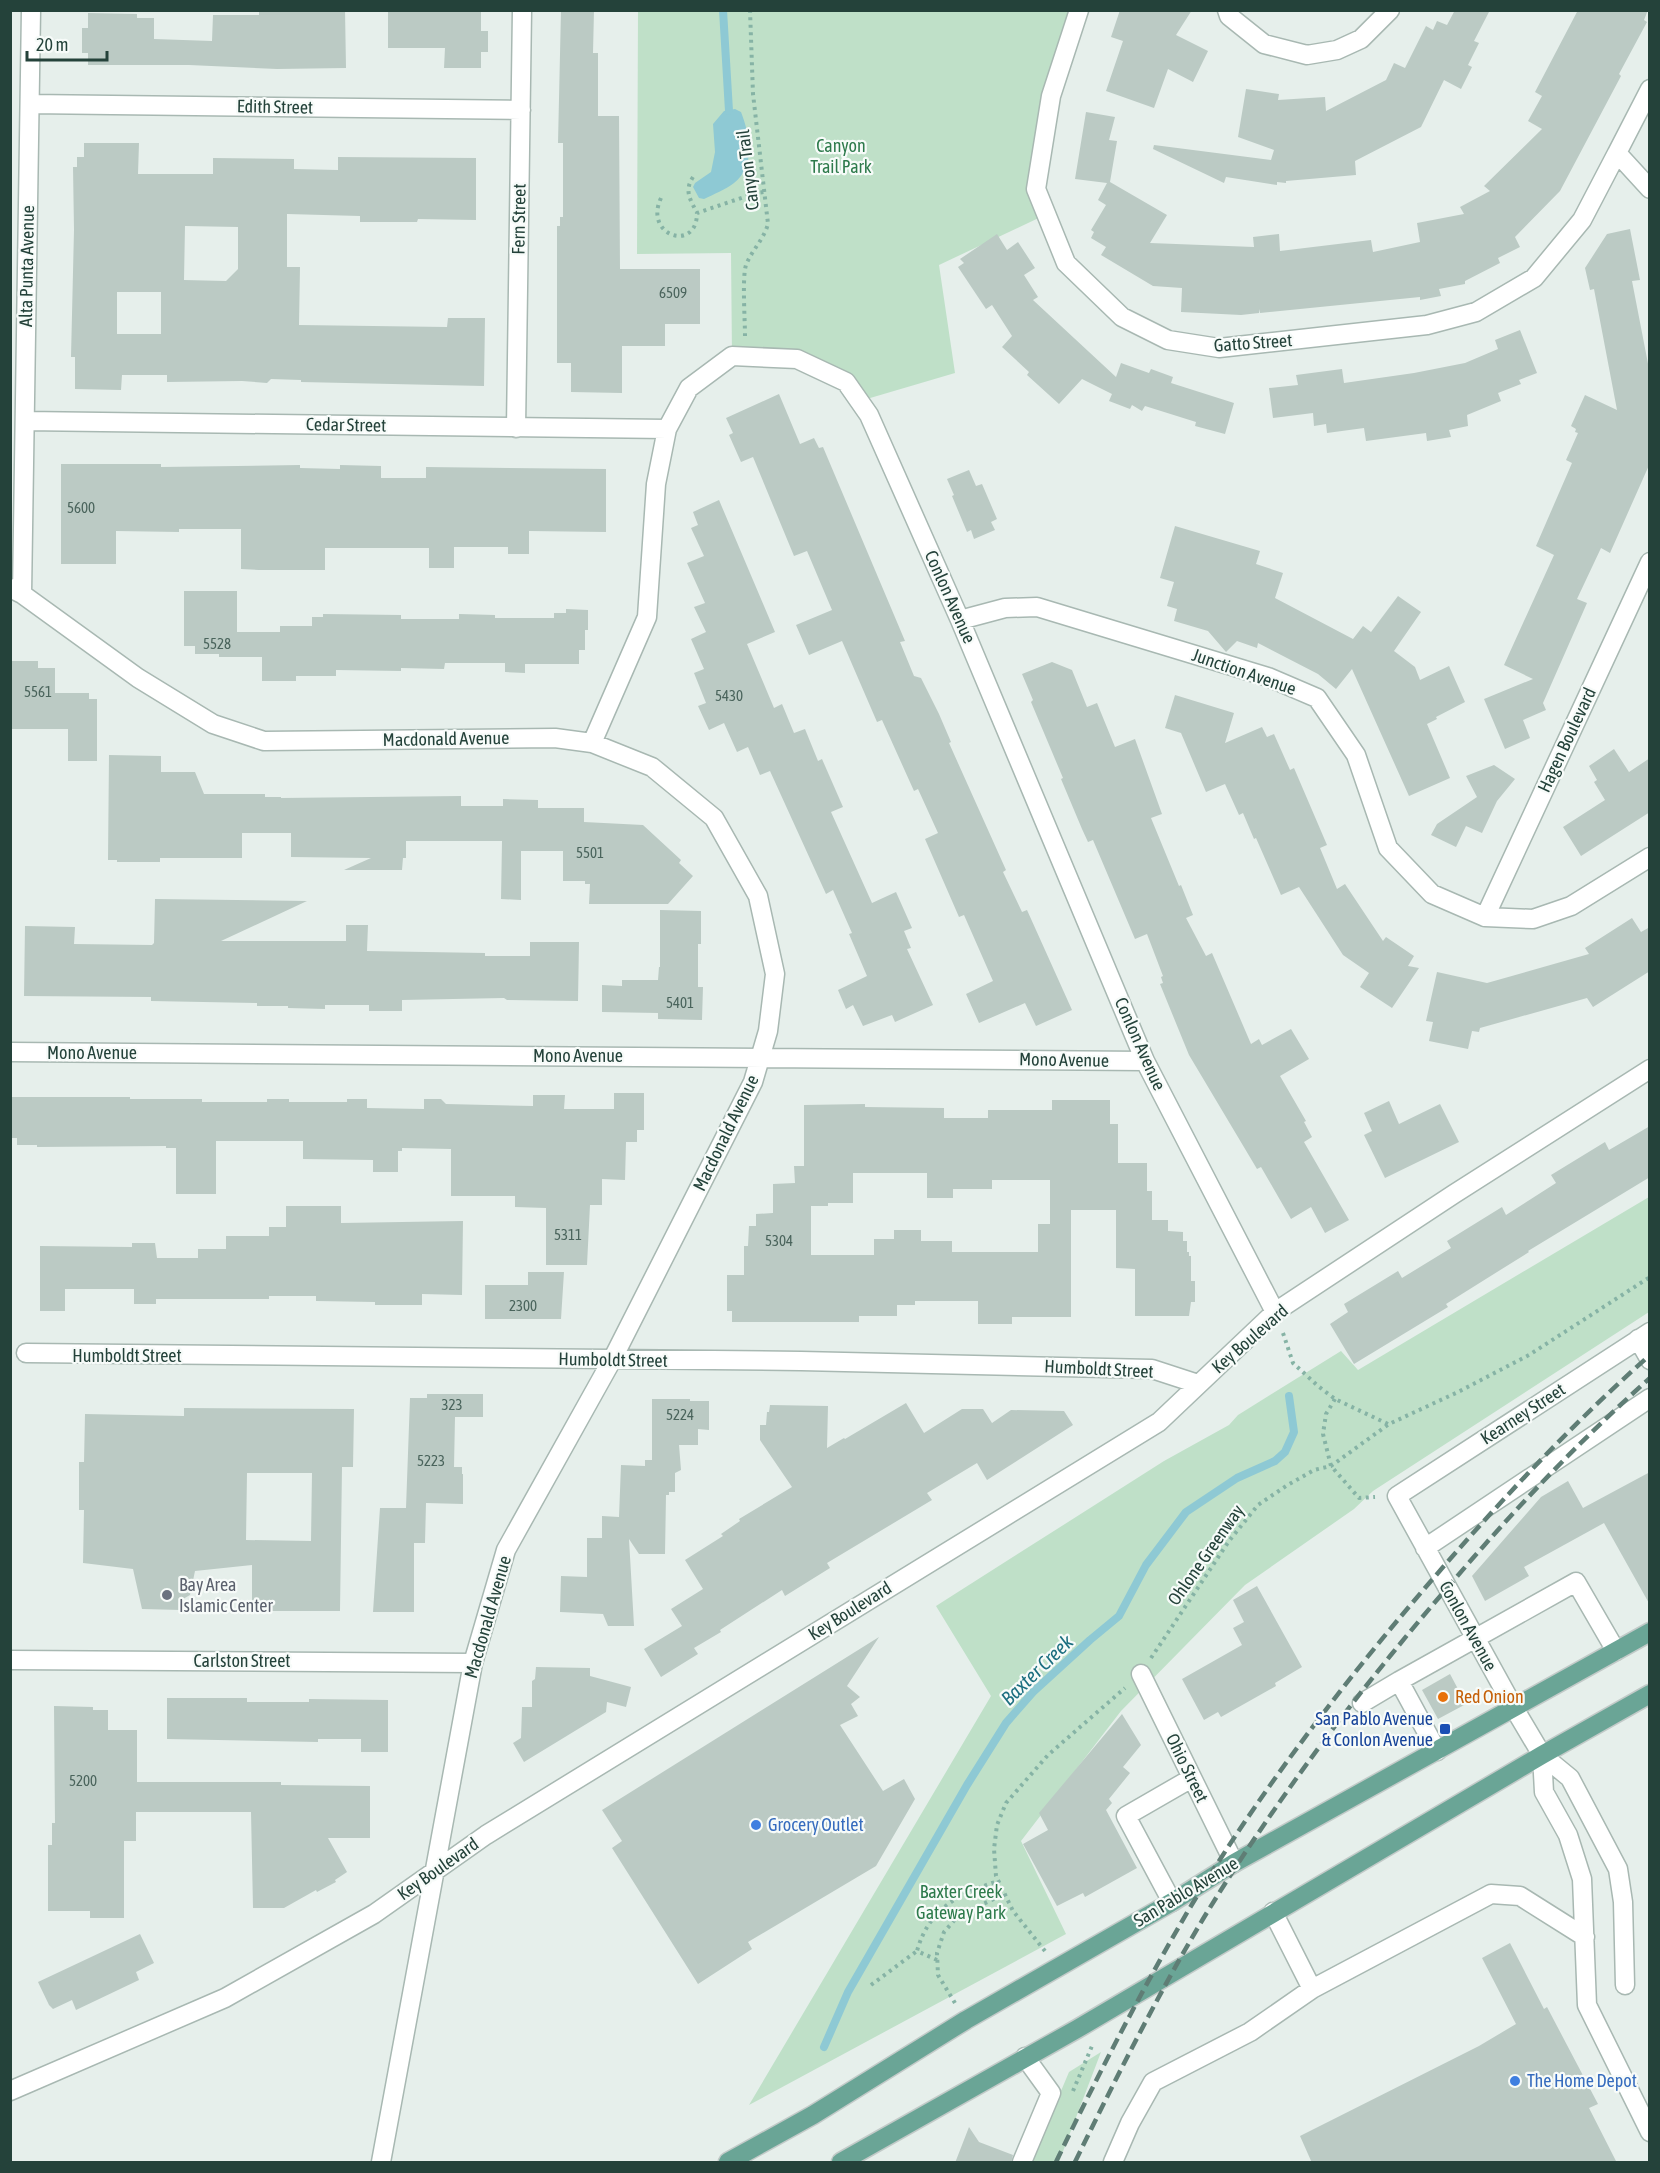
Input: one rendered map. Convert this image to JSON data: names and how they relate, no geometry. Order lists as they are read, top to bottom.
{
  "streets": {
    "main road": ["San Pablo Avenue"],
    "street": [
      "Edith Street",
      "Fern Street",
      "Alta Punta Avenue",
      "Gatto Street",
      "Cedar Street",
      "Conlon Avenue",
      "Junction Avenue",
      "Macdonald Avenue",
      "Hagen Boulevard",
      "Mono Avenue",
      "Key Boulevard",
      "Humboldt Street",
      "Kearney Street",
      "Carlston Street",
      "Ohio Street"
    ],
    "path": ["Canyon Trail", "Ohlone Greenway"]
  },
  "crossings": [
    ["Edith Street", "Fern Street"],
    ["Edith Street", "Alta Punta Avenue"],
    ["Canyon Trail", "Conlon Avenue"],
    ["Fern Street", "Cedar Street"],
    ["Alta Punta Avenue", "Cedar Street"],
    ["Alta Punta Avenue", "Macdonald Avenue"],
    ["Cedar Street", "Conlon Avenue"],
    ["Conlon Avenue", "Junction Avenue"],
    ["Conlon Avenue", "Macdonald Avenue"],
    ["Conlon Avenue", "Mono Avenue"],
    ["Conlon Avenue", "Key Boulevard"],
    ["Conlon Avenue", "Kearney Street"],
    ["Conlon Avenue", "San Pablo Avenue"],
    ["Junction Avenue", "Hagen Boulevard"],
    ["Macdonald Avenue", "Mono Avenue"],
    ["Macdonald Avenue", "Key Boulevard"],
    ["Macdonald Avenue", "Humboldt Street"],
    ["Macdonald Avenue", "Carlston Street"],
    ["Key Boulevard", "Humboldt Street"],
    ["Ohlone Greenway", "Ohio Street"],
    ["Ohio Street", "San Pablo Avenue"]
  ],
  "water": ["Baxter Creek"],
  "parks": ["Canyon Trail Park", "Baxter Creek Gateway Park"],
  "places": {
    "other": [
      "Bay Area Islamic Center",
      "Red Onion",
      "Grocery Outlet",
      "The Home Depot"
    ],
    "transit": ["San Pablo Avenue & Conlon Avenue"]
  },
  "house_numbers": [
    "6509",
    "5600",
    "5528",
    "5561",
    "5430",
    "5501",
    "5401",
    "5311",
    "5304",
    "2300",
    "323",
    "5224",
    "5223",
    "5200"
  ],
  "scale_bar": "20 m"
}
